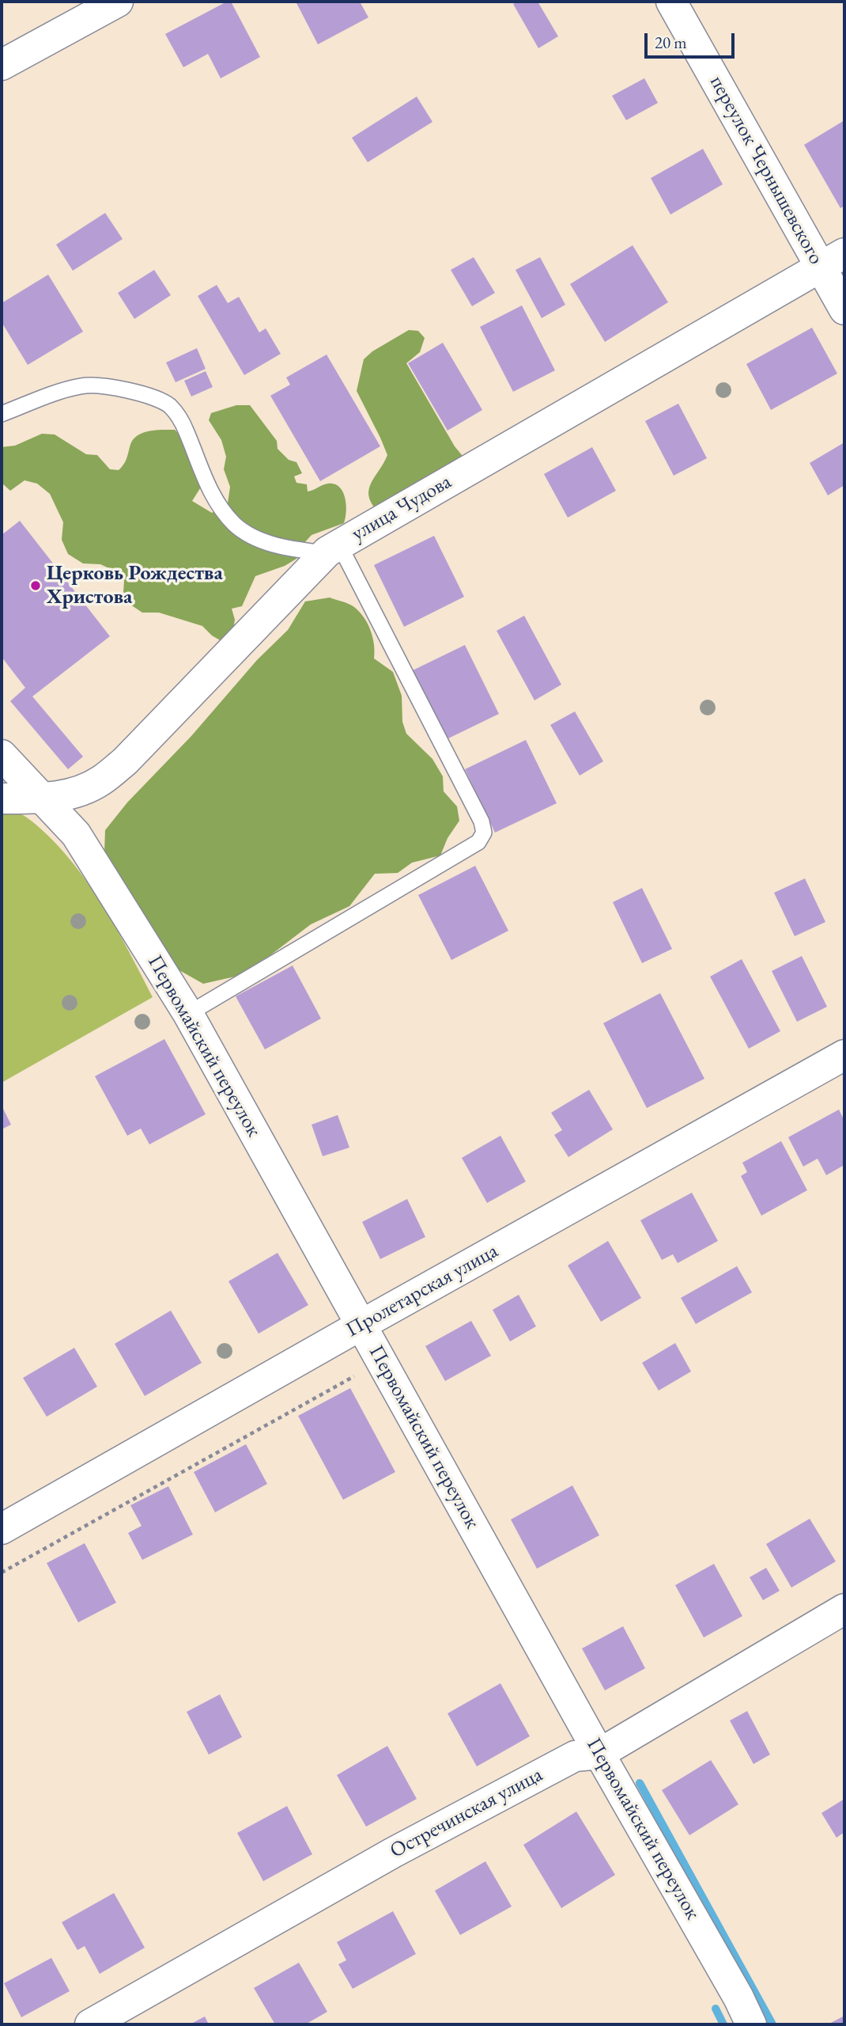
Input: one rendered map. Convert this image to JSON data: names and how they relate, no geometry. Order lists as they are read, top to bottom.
{
  "streets": {
    "street": [
      "переулок Чернышевского",
      "улица Чудова",
      "Первомайский переулок",
      "Пролетарская улица",
      "Остречинская улица"
    ]
  },
  "crossings": [
    ["переулок Чернышевского", "улица Чудова"],
    ["улица Чудова", "Первомайский переулок"],
    ["Первомайский переулок", "Пролетарская улица"],
    ["Первомайский переулок", "Остречинская улица"]
  ],
  "places": ["Церковь Рождества Христова"],
  "scale_bar": "20 m"
}
